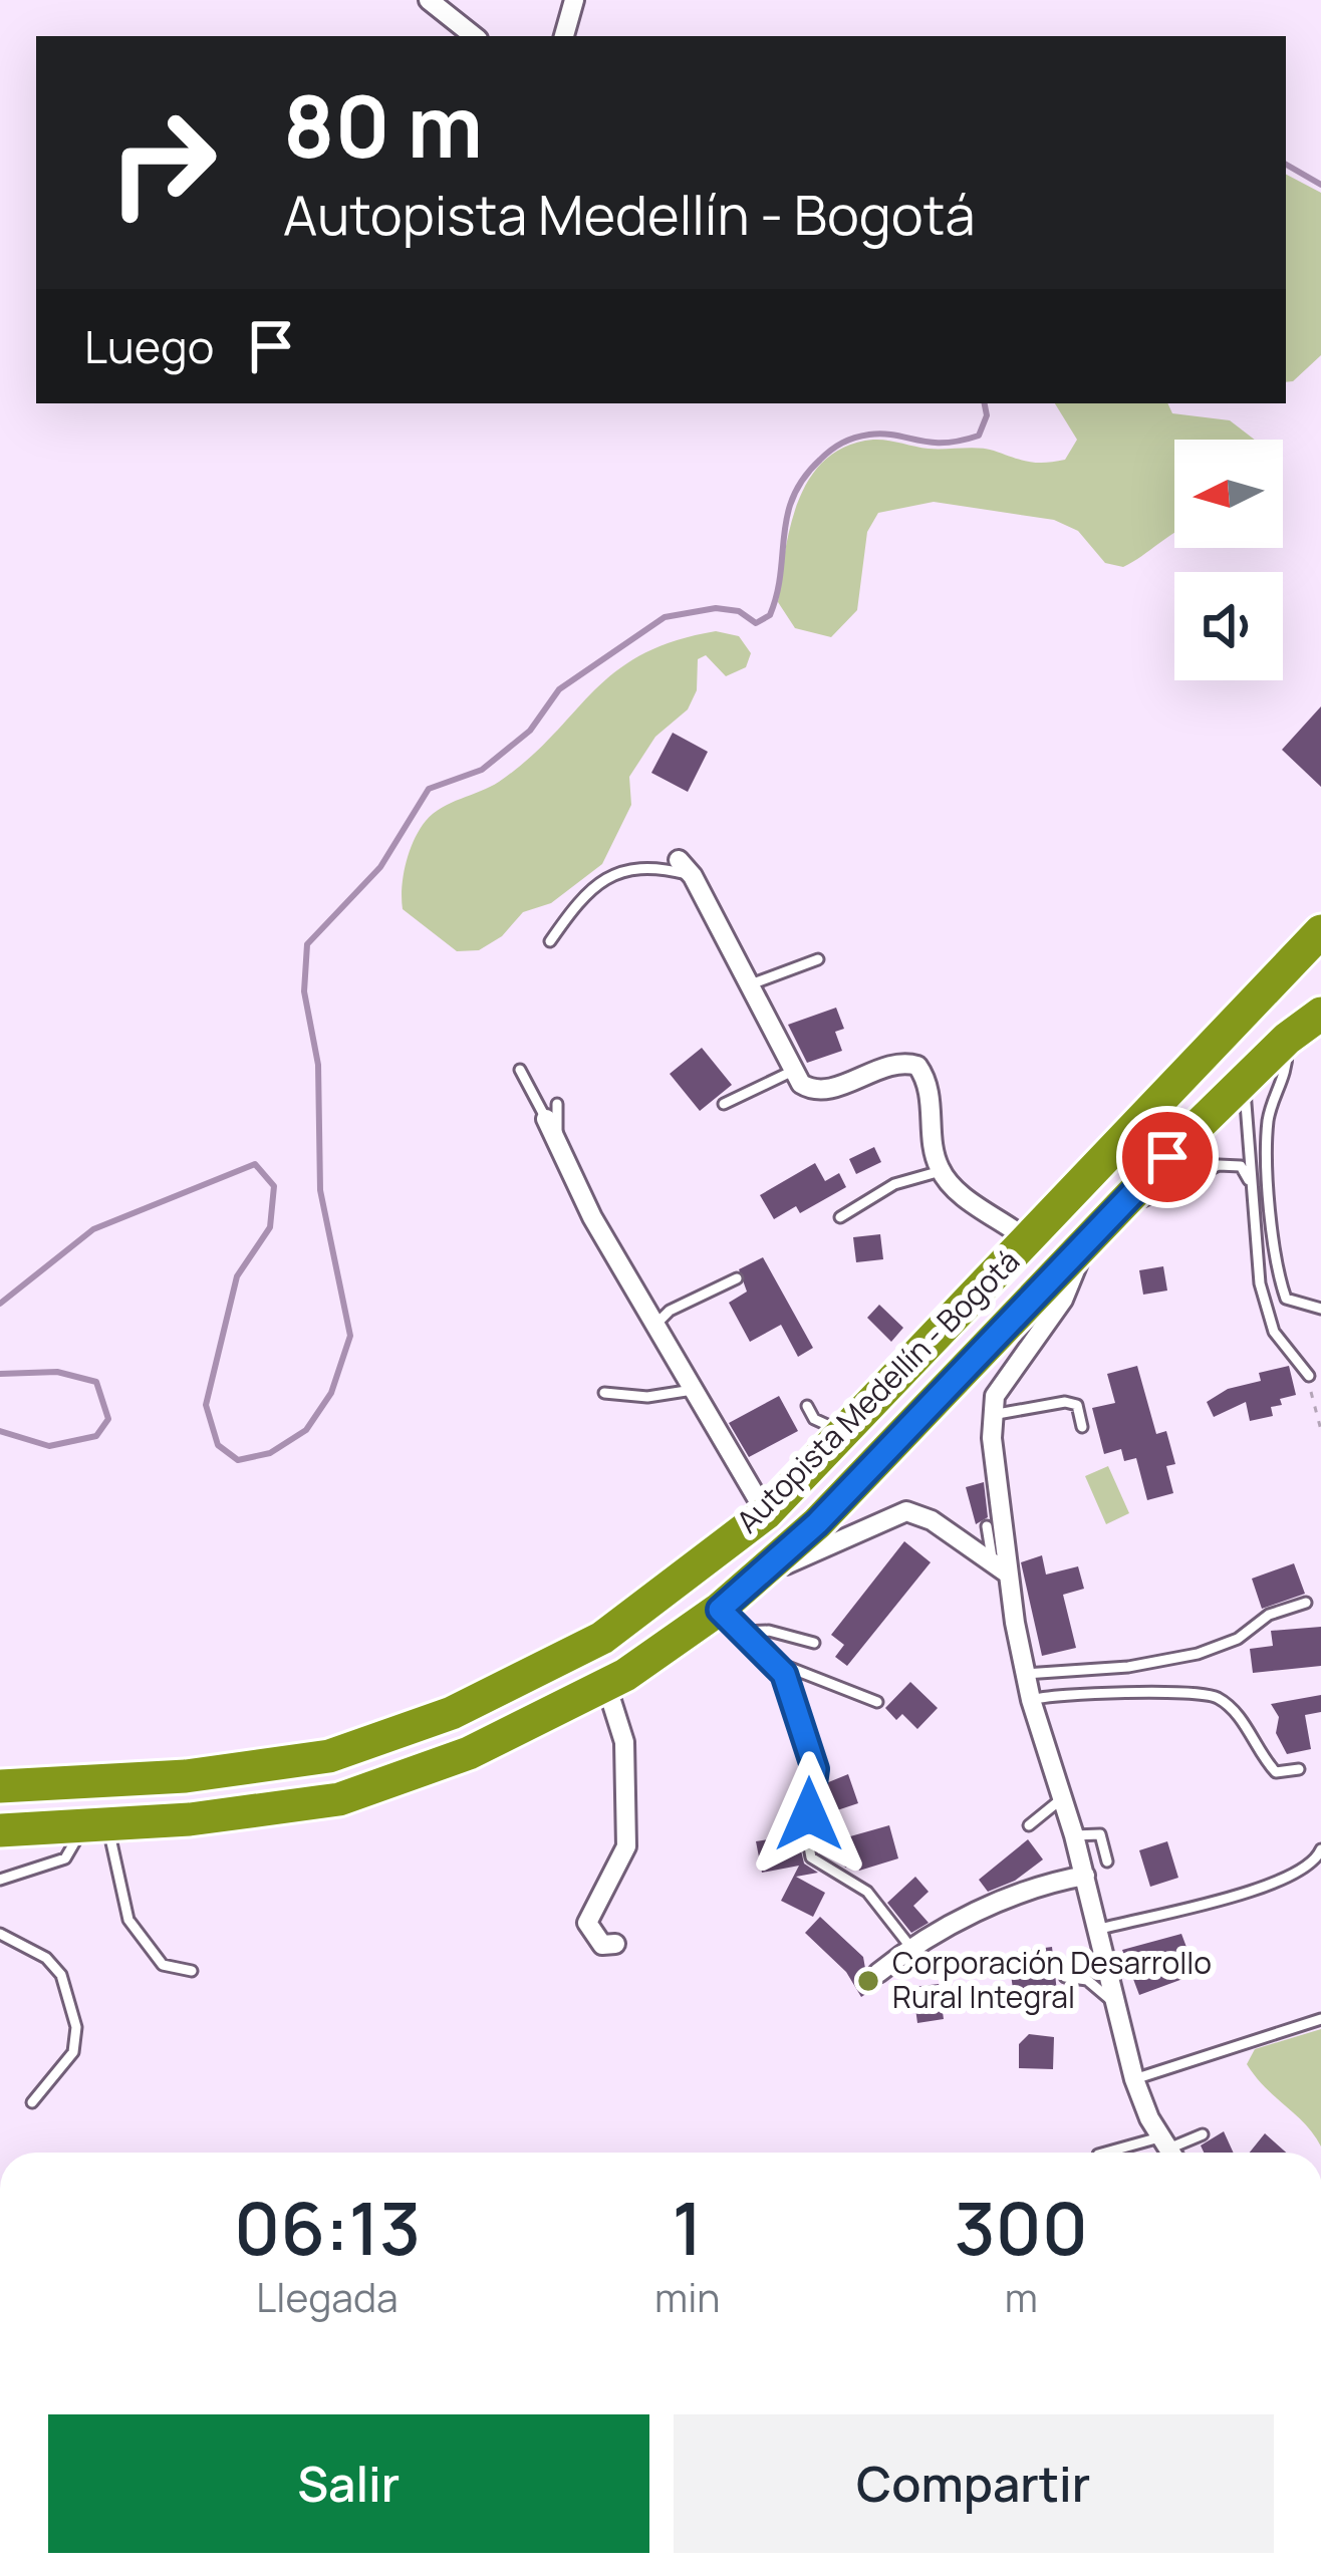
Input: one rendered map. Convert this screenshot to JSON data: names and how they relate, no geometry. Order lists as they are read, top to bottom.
{
  "streets": {
    "highway": ["Autopista Medellín - Bogotá"]
  },
  "places": ["Corporación Desarrollo Rural Integral"],
  "north": "left",
  "page": {
    "turn": ["80 m", "Autopista Medellín - Bogotá"],
    "then": "Luego",
    "eta": [
      "06:13",
      "Llegada",
      "1",
      "min",
      "300",
      "m"
    ],
    "buttons": ["Salir", "Compartir"]
  }
}
